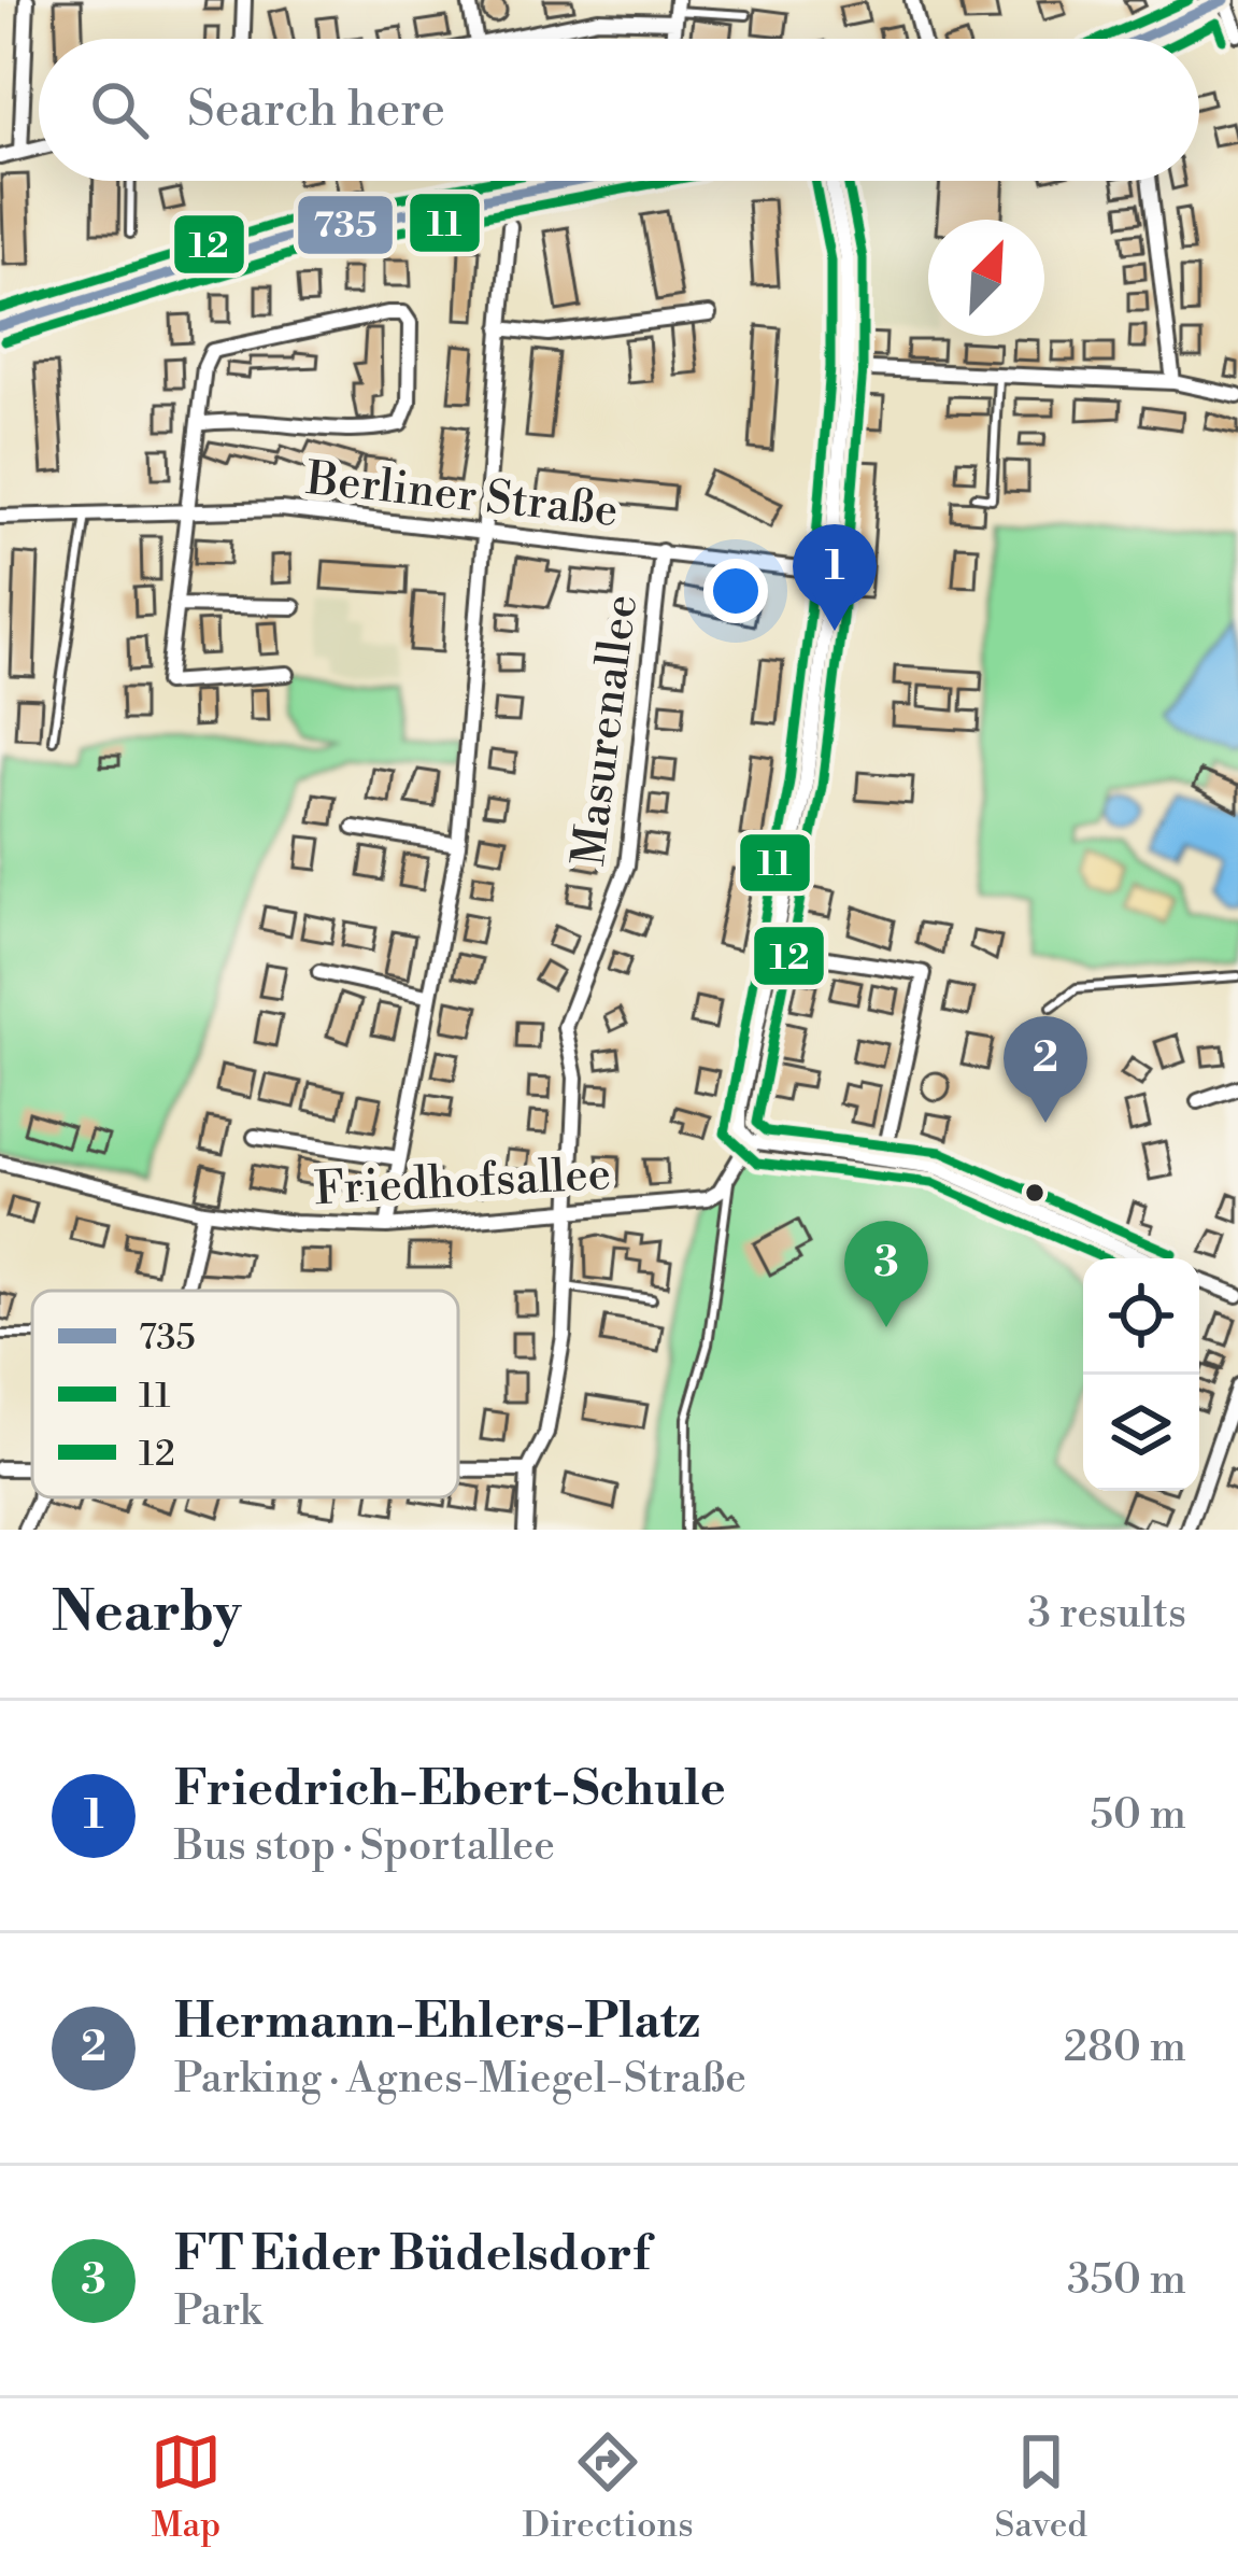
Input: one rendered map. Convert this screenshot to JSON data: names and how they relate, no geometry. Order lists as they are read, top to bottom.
{
  "streets": {
    "street": ["Berliner Straße", "Masurenallee", "Friedhofsallee"]
  },
  "crossings": [
    ["Berliner Straße", "Masurenallee"],
    ["Masurenallee", "Friedhofsallee"]
  ],
  "lines": ["transit line 735", "transit line 12", "transit line 11"],
  "legend": ["735", "11", "12"],
  "north": "top right",
  "page": {
    "search": "Search here",
    "pins": ["1", "2", "3"],
    "heading": ["Nearby", "3 results"],
    "list": [
      {
        "mark": "1",
        "name": "Friedrich-Ebert-Schule",
        "note": "Bus stop · Sportallee",
        "value": "50 m"
      },
      {
        "mark": "2",
        "name": "Hermann-Ehlers-Platz",
        "note": "Parking · Agnes-Miegel-Straße",
        "value": "280 m"
      },
      {
        "mark": "3",
        "name": "FT Eider Büdelsdorf",
        "note": "Park",
        "value": "350 m"
      }
    ],
    "nav": ["Map", "Directions", "Saved"]
  }
}
